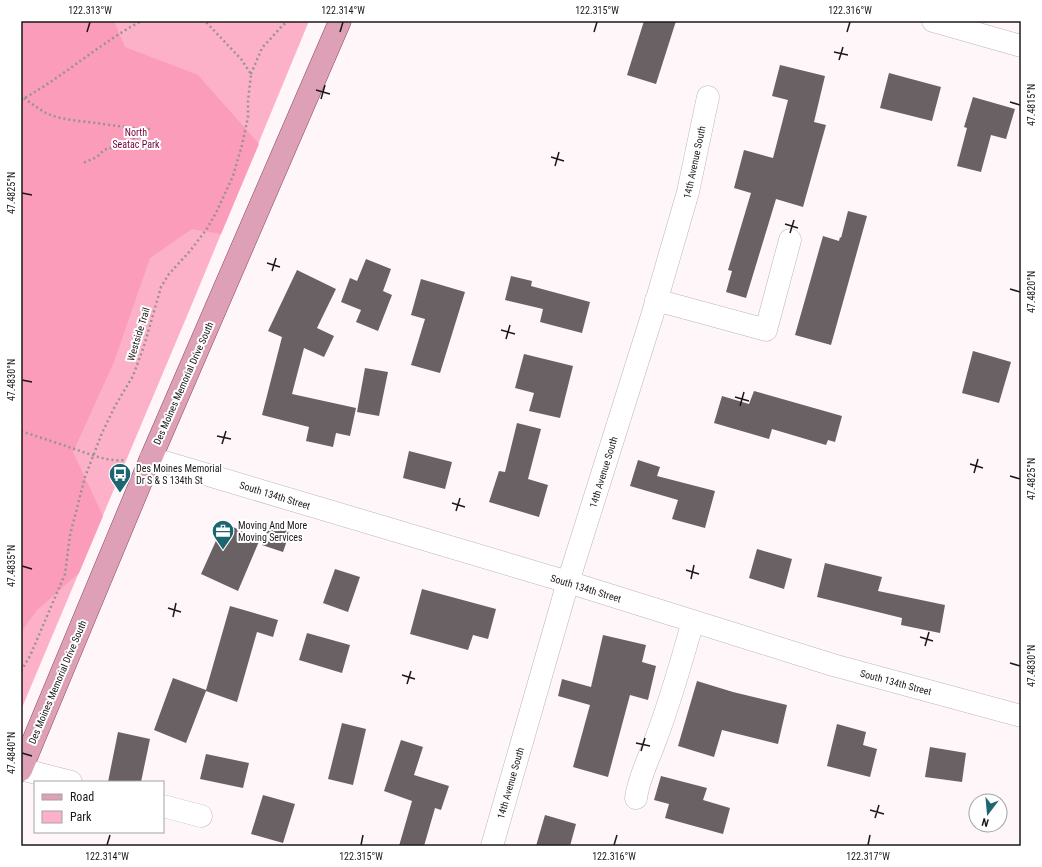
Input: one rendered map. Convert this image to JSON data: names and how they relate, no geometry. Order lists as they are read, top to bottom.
{
  "streets": {
    "main road": ["Des Moines Memorial Drive South"],
    "street": ["14th Avenue South", "South 134th Street"],
    "path": ["Westside Trail"]
  },
  "crossings": [
    ["14th Avenue South", "South 134th Street"],
    ["Des Moines Memorial Drive South", "South 134th Street"]
  ],
  "parks": ["North Seatac Park"],
  "places": {
    "bus stop": ["Des Moines Memorial Dr S & S 134th St"],
    "office": ["Moving And More Moving Services"]
  },
  "legend": ["Road", "Park"],
  "north": "bottom",
  "coordinates": [
    "122.313°W",
    "122.314°W",
    "122.315°W",
    "122.316°W",
    "47.4815°N",
    "47.4825°N",
    "47.4820°N",
    "47.4830°N",
    "47.4835°N",
    "47.4840°N",
    "122.317°W"
  ]
}
